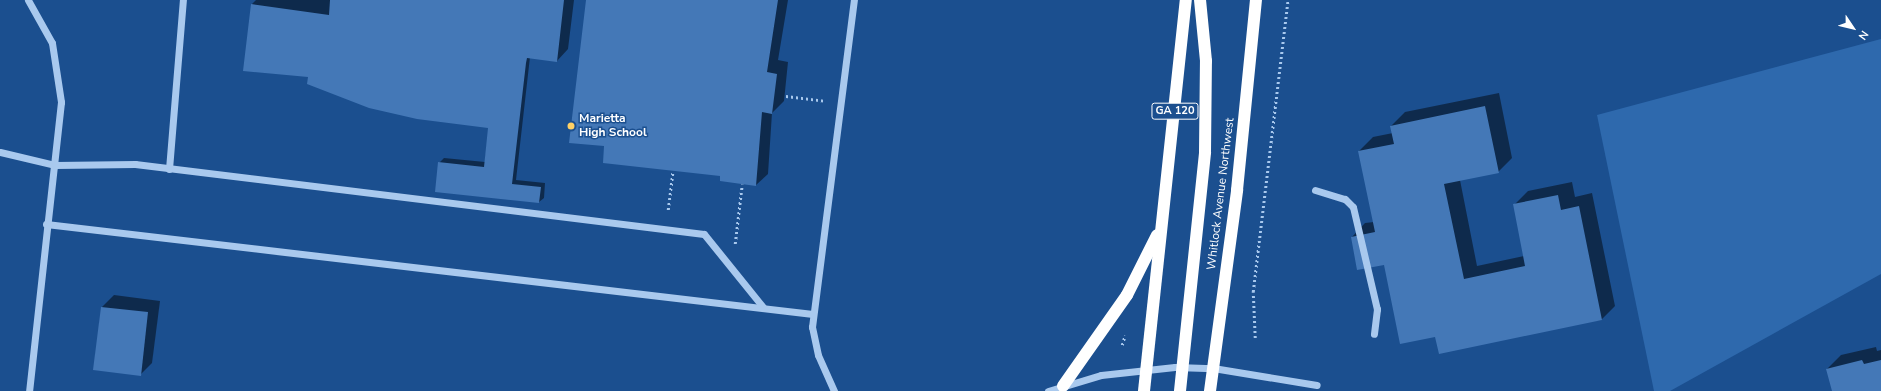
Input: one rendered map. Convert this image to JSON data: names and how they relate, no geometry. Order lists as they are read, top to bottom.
{
  "streets": {
    "highway": ["GA 120", "Whitlock Avenue Northwest"]
  },
  "places": ["Marietta High School"],
  "north": "bottom right"
}
